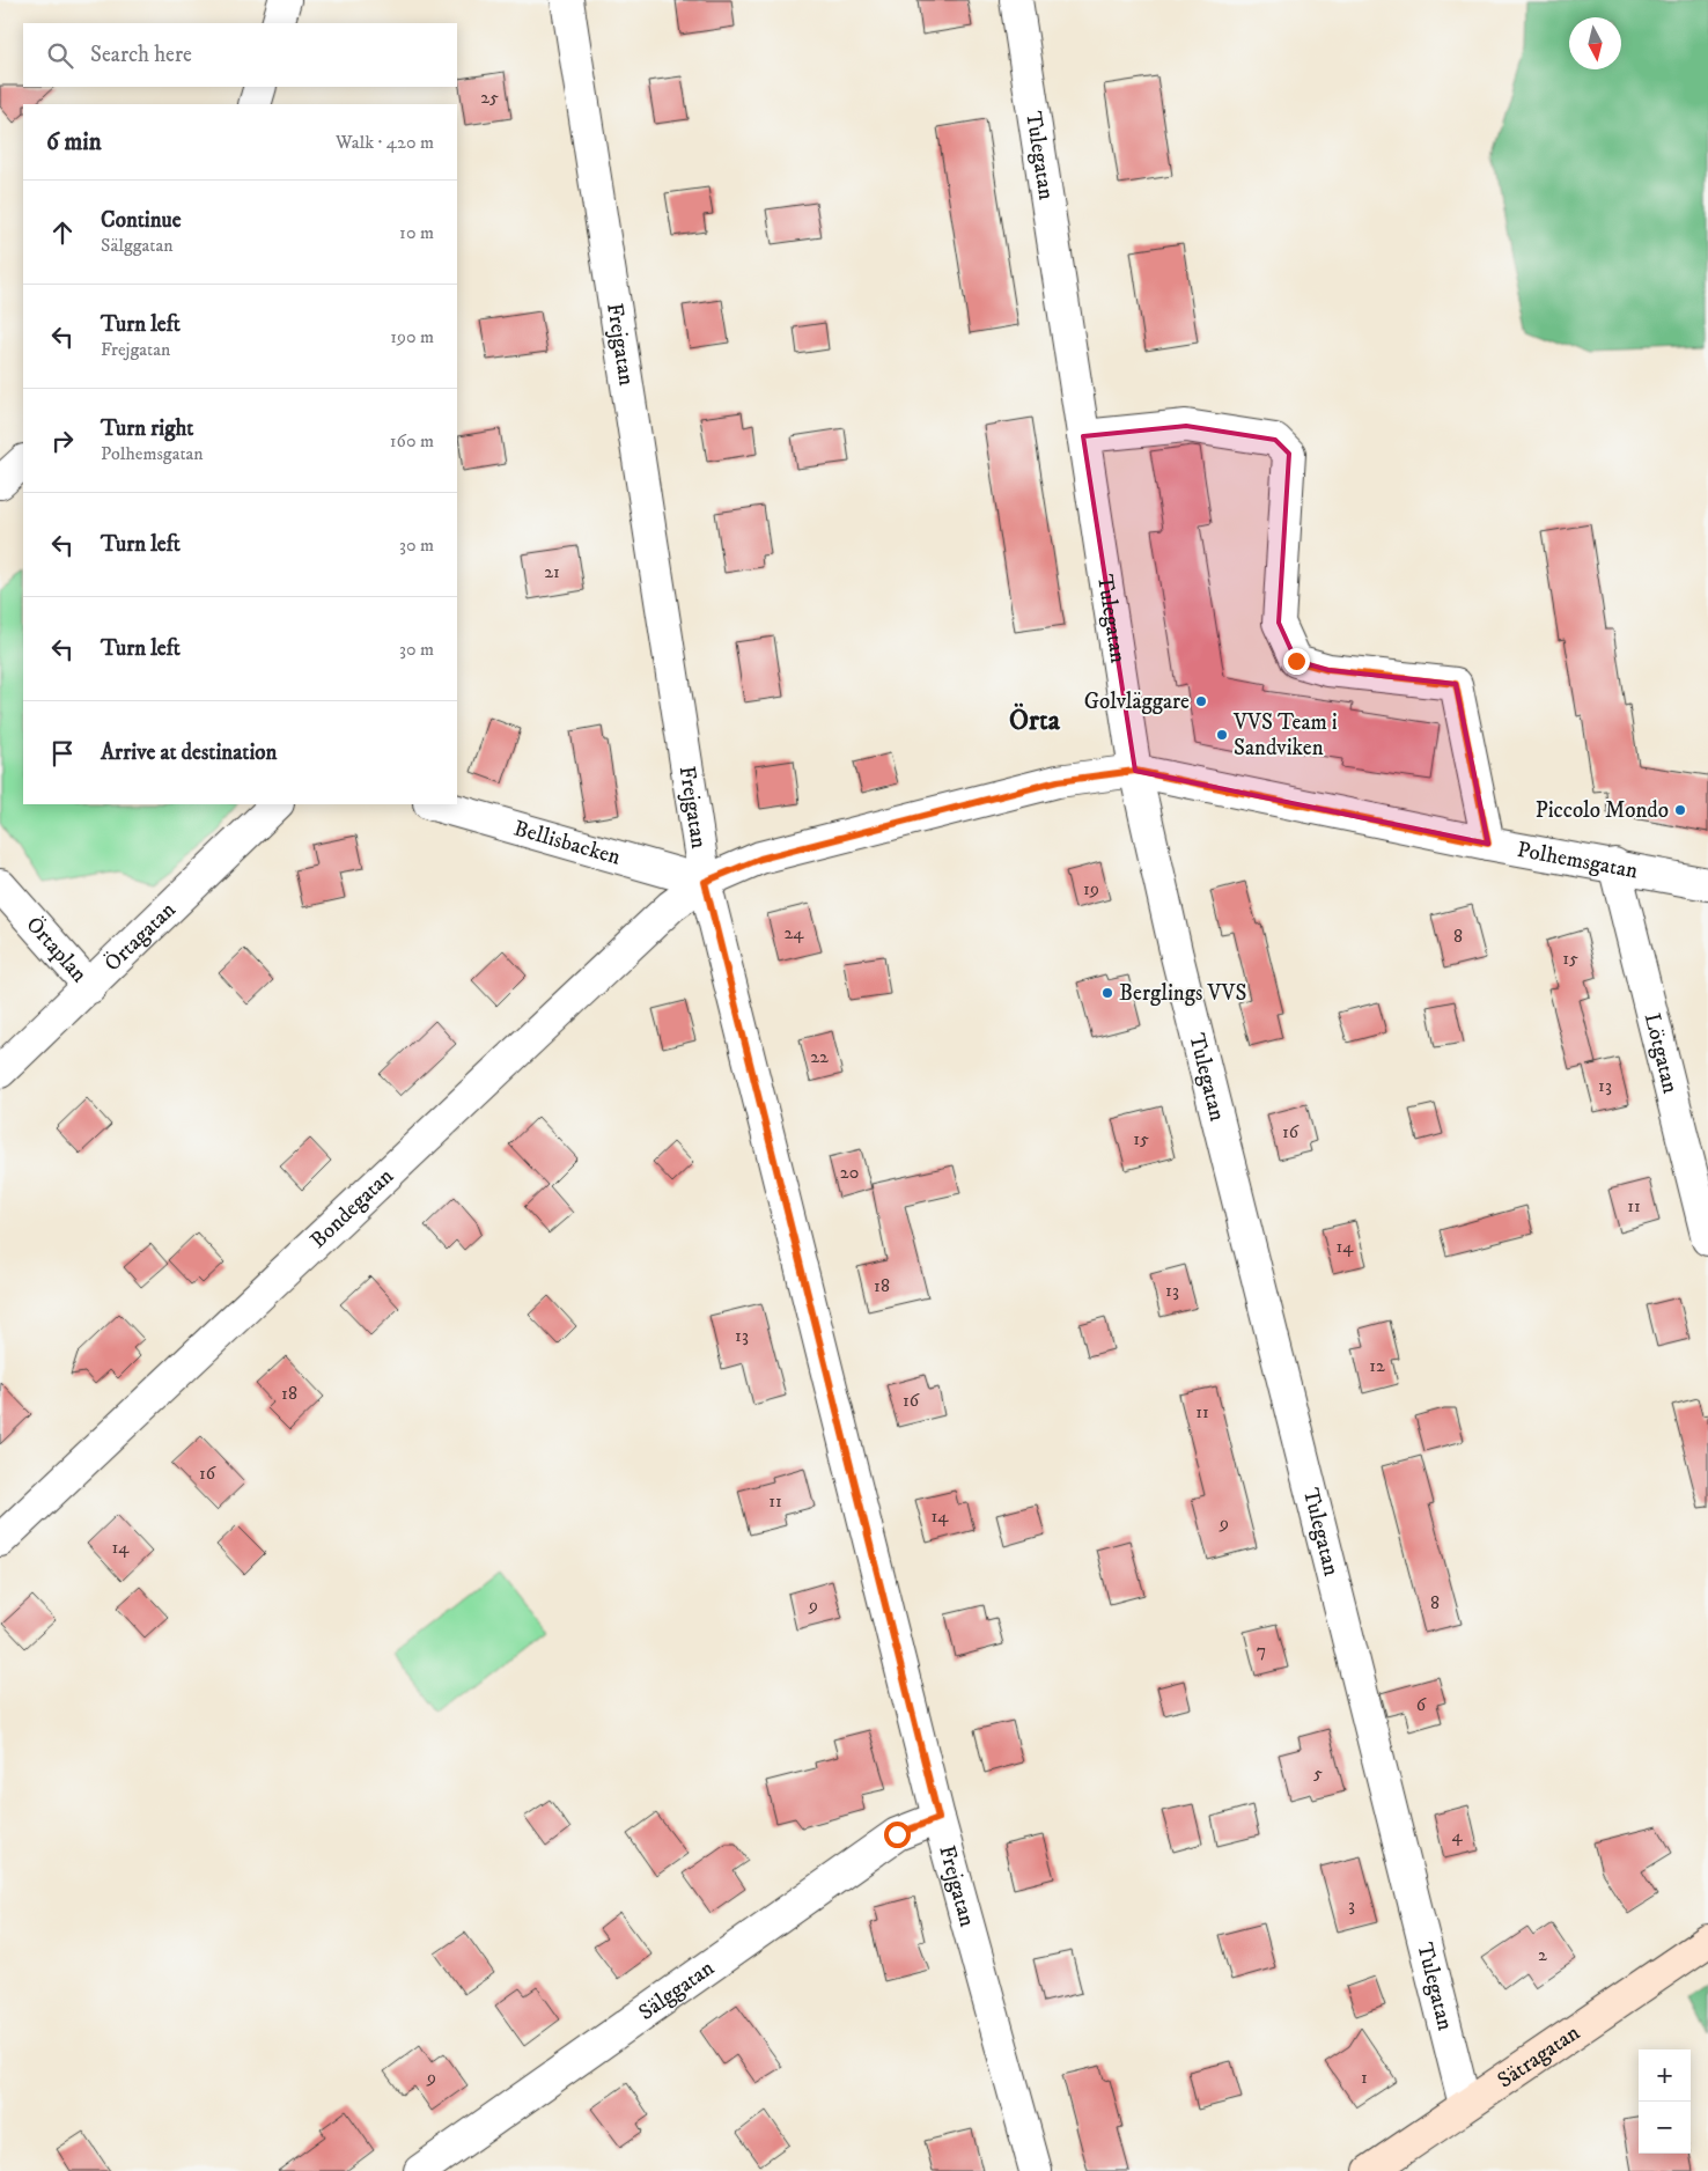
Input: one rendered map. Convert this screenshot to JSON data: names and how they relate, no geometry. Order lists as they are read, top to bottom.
{
  "streets": {
    "street": [
      "Tulegatan",
      "Frejgatan",
      "Bellisbacken",
      "Polhemsgatan",
      "Örtagatan",
      "Örtaplan",
      "Lötgatan",
      "Bondegatan",
      "Sälggatan",
      "Sätragatan"
    ]
  },
  "crossings": [
    ["Tulegatan", "Polhemsgatan"],
    ["Tulegatan", "Sätragatan"],
    ["Frejgatan", "Bellisbacken"],
    ["Frejgatan", "Polhemsgatan"],
    ["Frejgatan", "Bondegatan"],
    ["Frejgatan", "Sälggatan"],
    ["Bellisbacken", "Polhemsgatan"],
    ["Bellisbacken", "Bondegatan"],
    ["Polhemsgatan", "Lötgatan"],
    ["Polhemsgatan", "Bondegatan"],
    ["Örtagatan", "Örtaplan"]
  ],
  "districts": ["Örta"],
  "places": [
    "Golvläggare",
    "VVS Team i Sandviken",
    "Piccolo Mondo",
    "Berglings VVS"
  ],
  "house_numbers": [
    "25",
    "21",
    "19",
    "24",
    "8",
    "15",
    "22",
    "13",
    "16",
    "15",
    "20",
    "11",
    "14",
    "18",
    "13",
    "13",
    "12",
    "18",
    "16",
    "11",
    "16",
    "11",
    "14",
    "9",
    "14",
    "8",
    "9",
    "7",
    "6",
    "5",
    "4",
    "3",
    "2",
    "9",
    "1"
  ],
  "north": "bottom",
  "page": {
    "search": "Search here",
    "heading": ["6 min", "Walk · 420 m"],
    "list": [
      ["Continue", "Sälggatan", "10 m"],
      ["Turn left", "Frejgatan", "190 m"],
      ["Turn right", "Polhemsgatan", "160 m"],
      ["Turn left", "30 m"],
      ["Turn left", "30 m"],
      "Arrive at destination"
    ],
    "map_buttons": ["+", "−"]
  }
}
